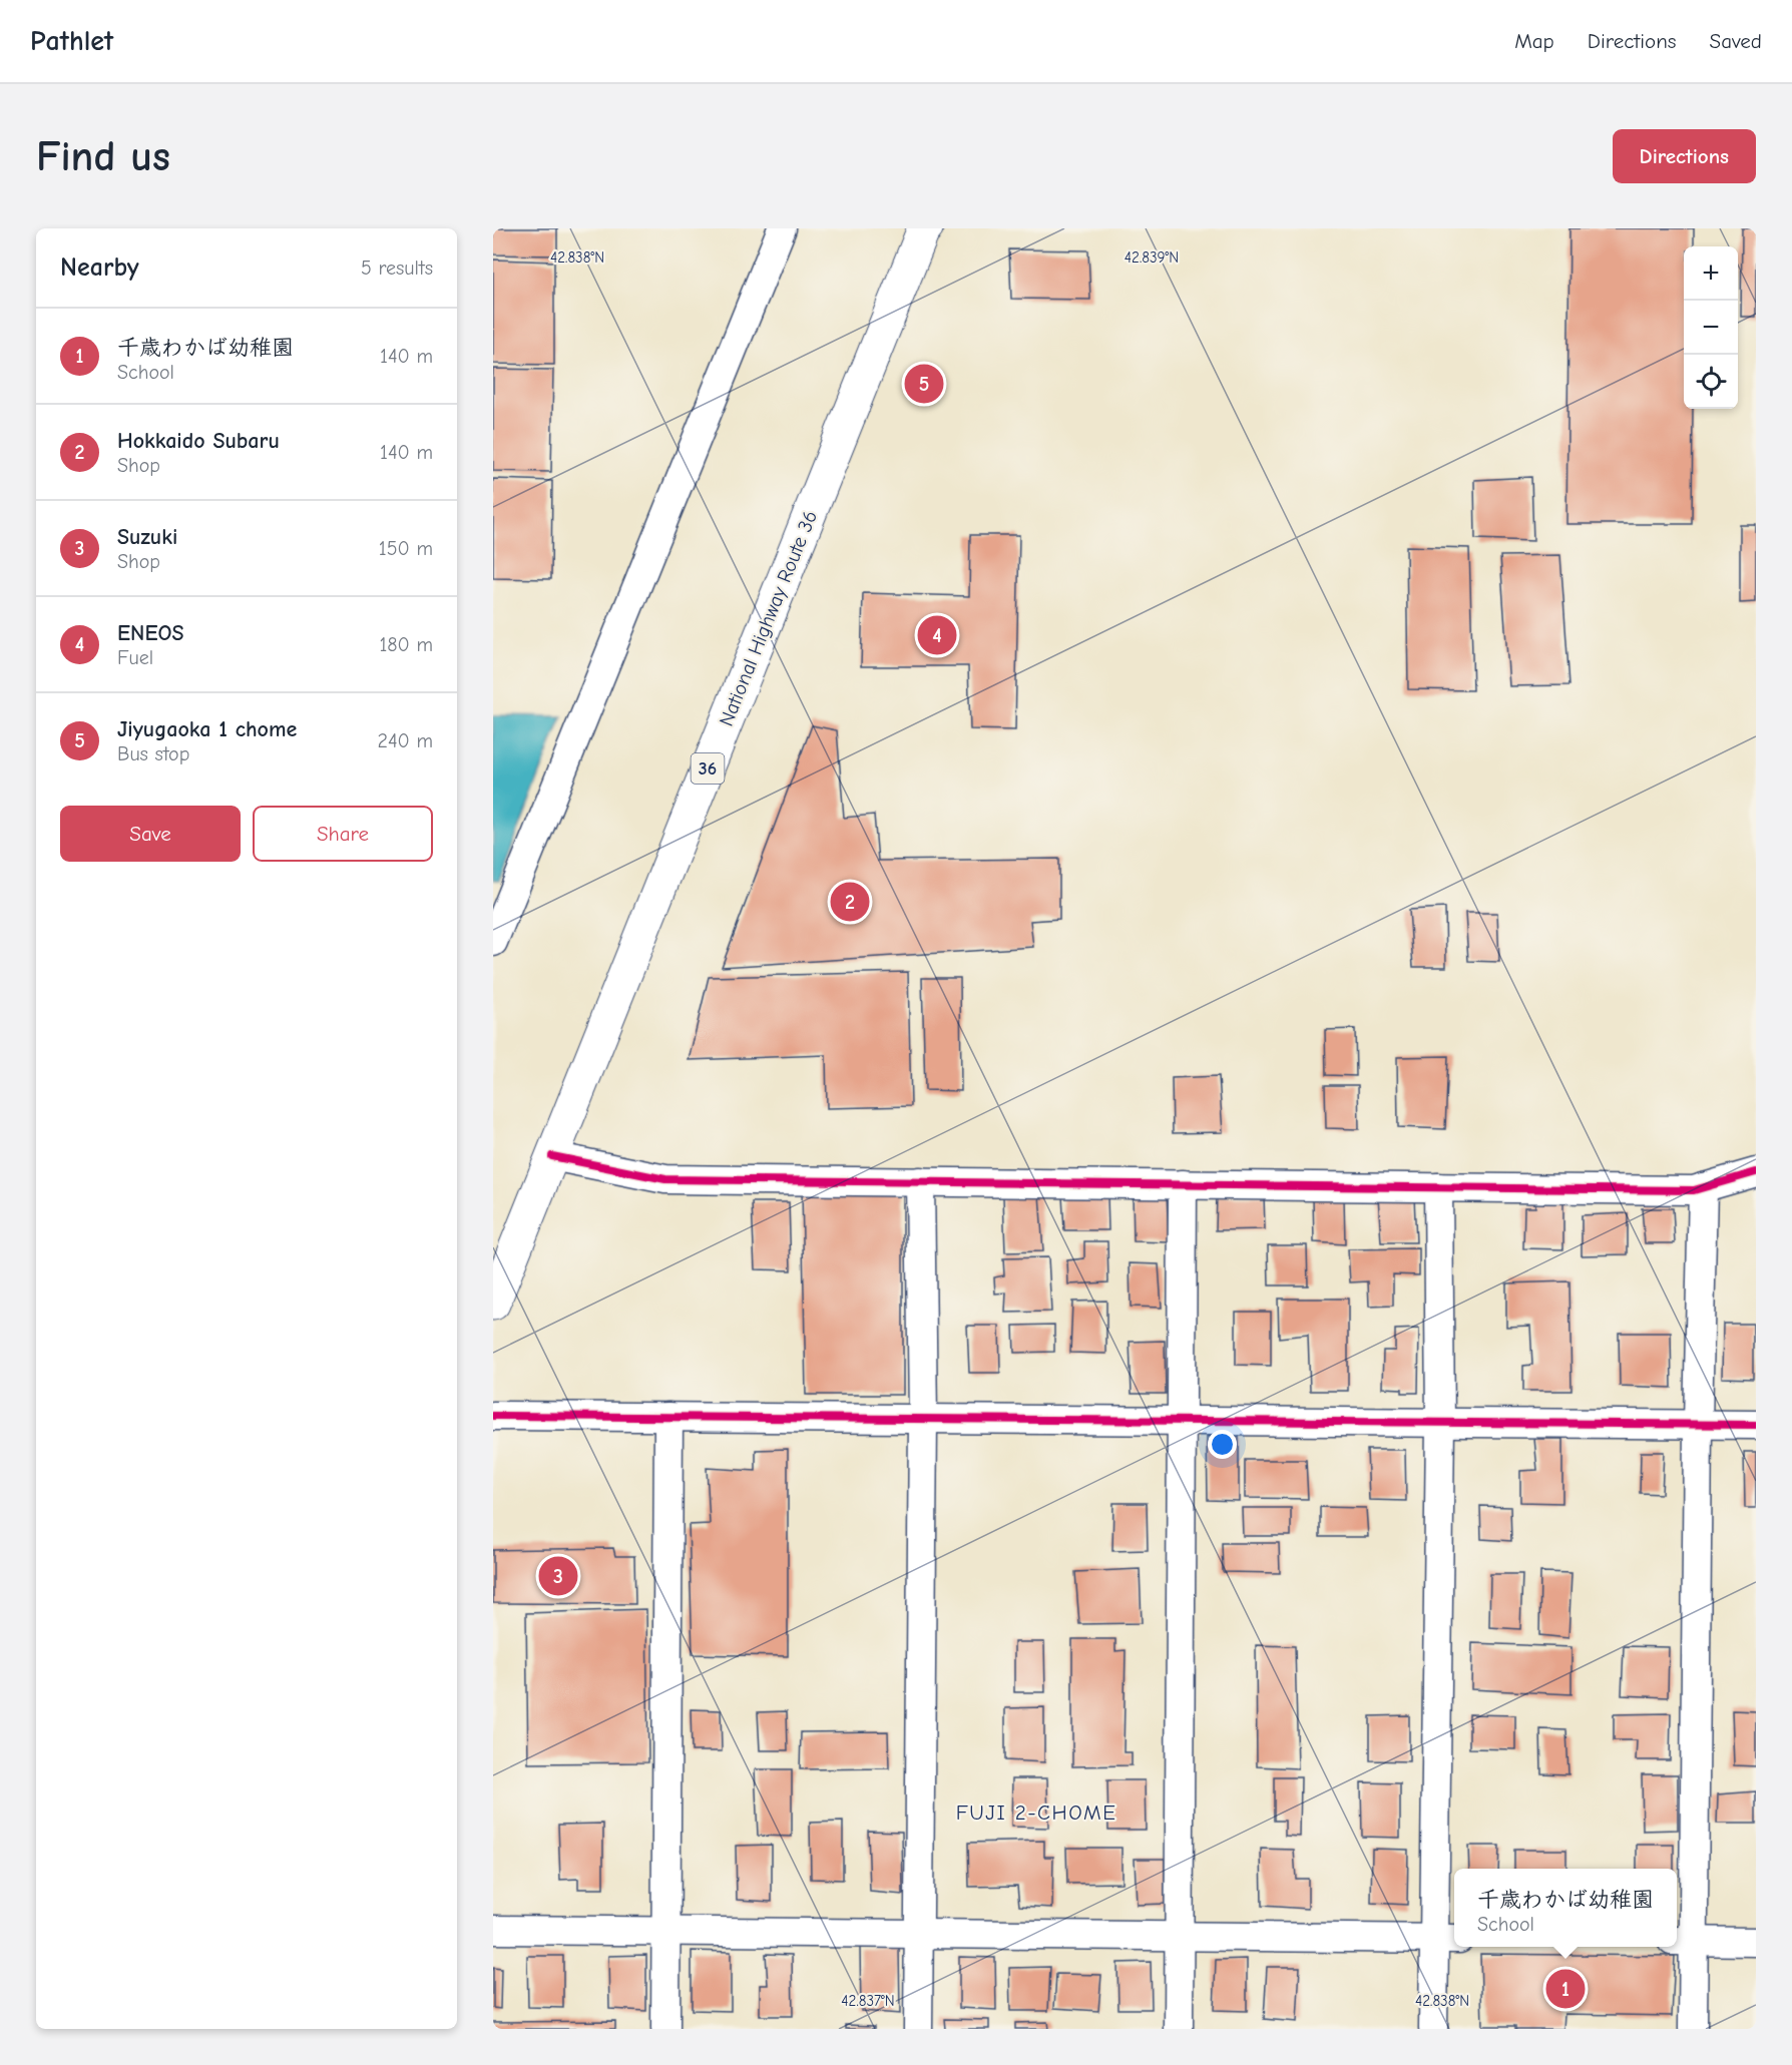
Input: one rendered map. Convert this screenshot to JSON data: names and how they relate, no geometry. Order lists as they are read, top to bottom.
{
  "streets": {
    "highway": ["National Highway Route 36", "36"]
  },
  "districts": ["FUJI 2-CHOME"],
  "page": {
    "header": "Pathlet",
    "nav": ["Map", "Directions", "Saved"],
    "buttons": [
      "Directions",
      ["Save", "Share"]
    ],
    "title": "Find us",
    "heading": ["Nearby", "5 results"],
    "map_buttons": ["+", "−"],
    "list": [
      {
        "mark": "1",
        "name": "千歳わかば幼稚園",
        "note": "School",
        "value": "140 m"
      },
      {
        "mark": "2",
        "name": "Hokkaido Subaru",
        "note": "Shop",
        "value": "140 m"
      },
      {
        "mark": "3",
        "name": "Suzuki",
        "note": "Shop",
        "value": "150 m"
      },
      {
        "mark": "4",
        "name": "ENEOS",
        "note": "Fuel",
        "value": "180 m"
      },
      {
        "mark": "5",
        "name": "Jiyugaoka 1 chome",
        "note": "Bus stop",
        "value": "240 m"
      }
    ],
    "pins": [
      "5",
      "4",
      "2",
      "3",
      "1"
    ],
    "popup": ["千歳わかば幼稚園", "School"]
  },
  "coordinates": ["42.838°N", "42.839°N", "42.837°N"]
}
